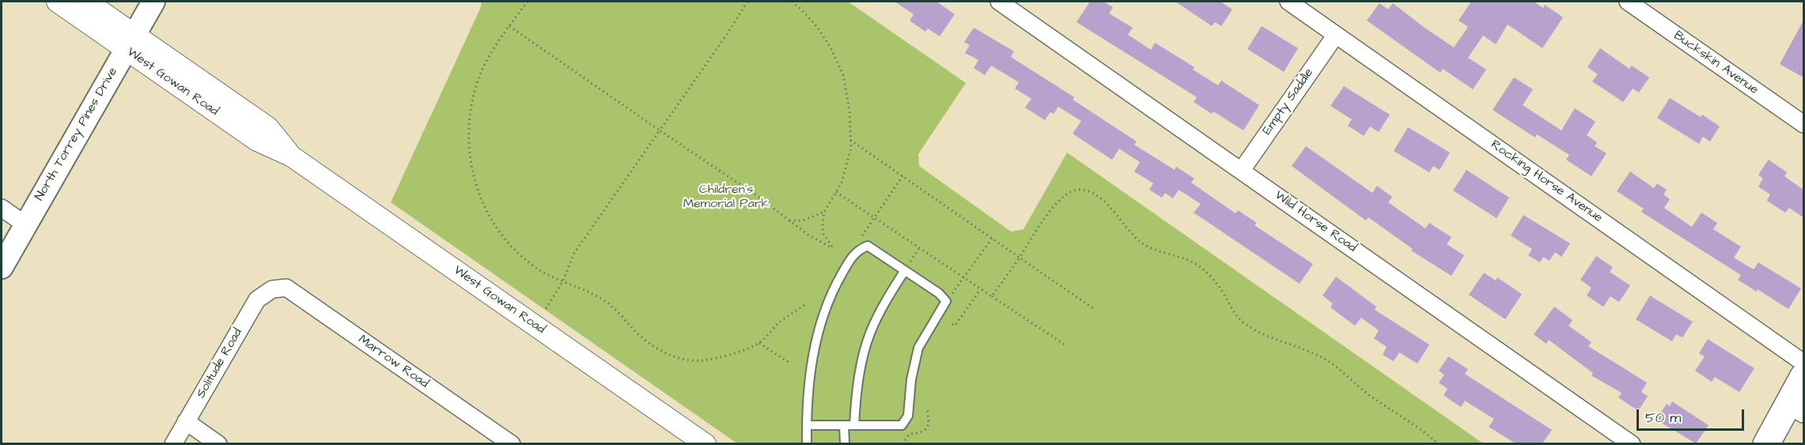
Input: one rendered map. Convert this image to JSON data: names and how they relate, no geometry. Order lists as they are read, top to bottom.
{
  "streets": {
    "main road": ["North Torrey Pines Drive"],
    "street": [
      "Buckskin Avenue",
      "West Gowan Road",
      "Empty Saddle",
      "Rocking Horse Avenue",
      "Wild Horse Road",
      "Marrow Road",
      "Solitude Road"
    ]
  },
  "crossings": [
    ["West Gowan Road", "North Torrey Pines Drive"],
    ["Empty Saddle", "Rocking Horse Avenue"],
    ["Empty Saddle", "Wild Horse Road"],
    ["Marrow Road", "Solitude Road"]
  ],
  "parks": ["Children's Memorial Park"],
  "scale_bar": "50 m"
}
